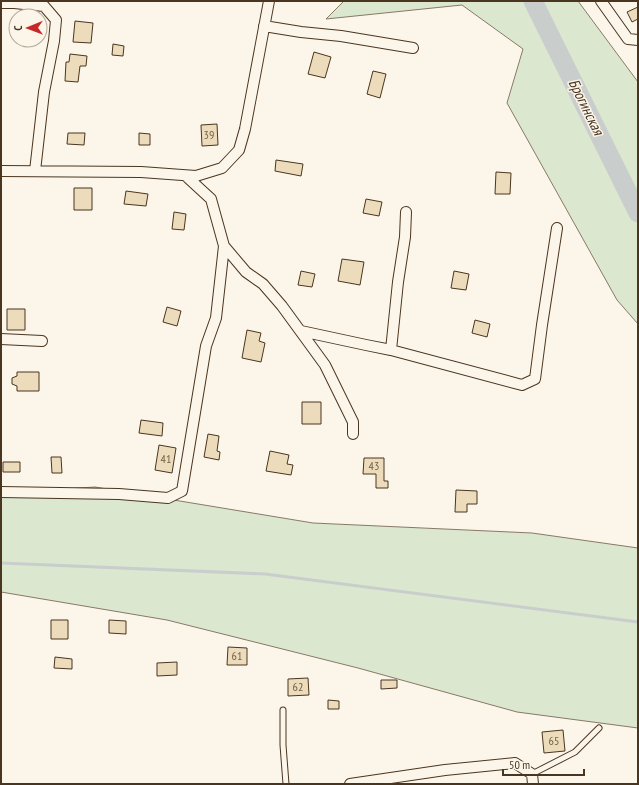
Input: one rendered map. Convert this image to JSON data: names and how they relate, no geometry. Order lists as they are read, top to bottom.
{
  "water": ["Брогинская"],
  "house_numbers": [
    "39",
    "41",
    "43",
    "61",
    "62",
    "65"
  ],
  "scale_bar": "50 m",
  "north": "left"
}
